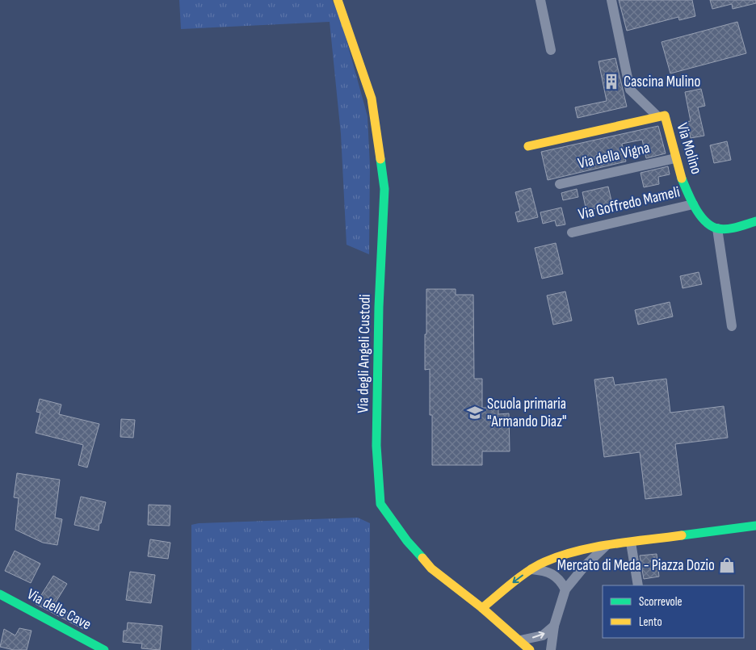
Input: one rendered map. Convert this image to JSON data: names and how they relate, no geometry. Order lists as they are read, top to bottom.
{
  "streets": {
    "street": [
      "Via Molino",
      "Via della Vigna",
      "Via Goffredo Mameli",
      "Via degli Angeli Custodi",
      "Via delle Cave"
    ]
  },
  "crossings": [
    ["Via Molino", "Via della Vigna"],
    ["Via Molino", "Via Goffredo Mameli"]
  ],
  "places": {
    "building": ["Cascina Mulino"],
    "school or university": ["Scuola primaria \"Armando Diaz\""],
    "shop": ["Mercato di Meda - Piazza Dozio"]
  },
  "legend": ["Scorrevole", "Lento"]
}
